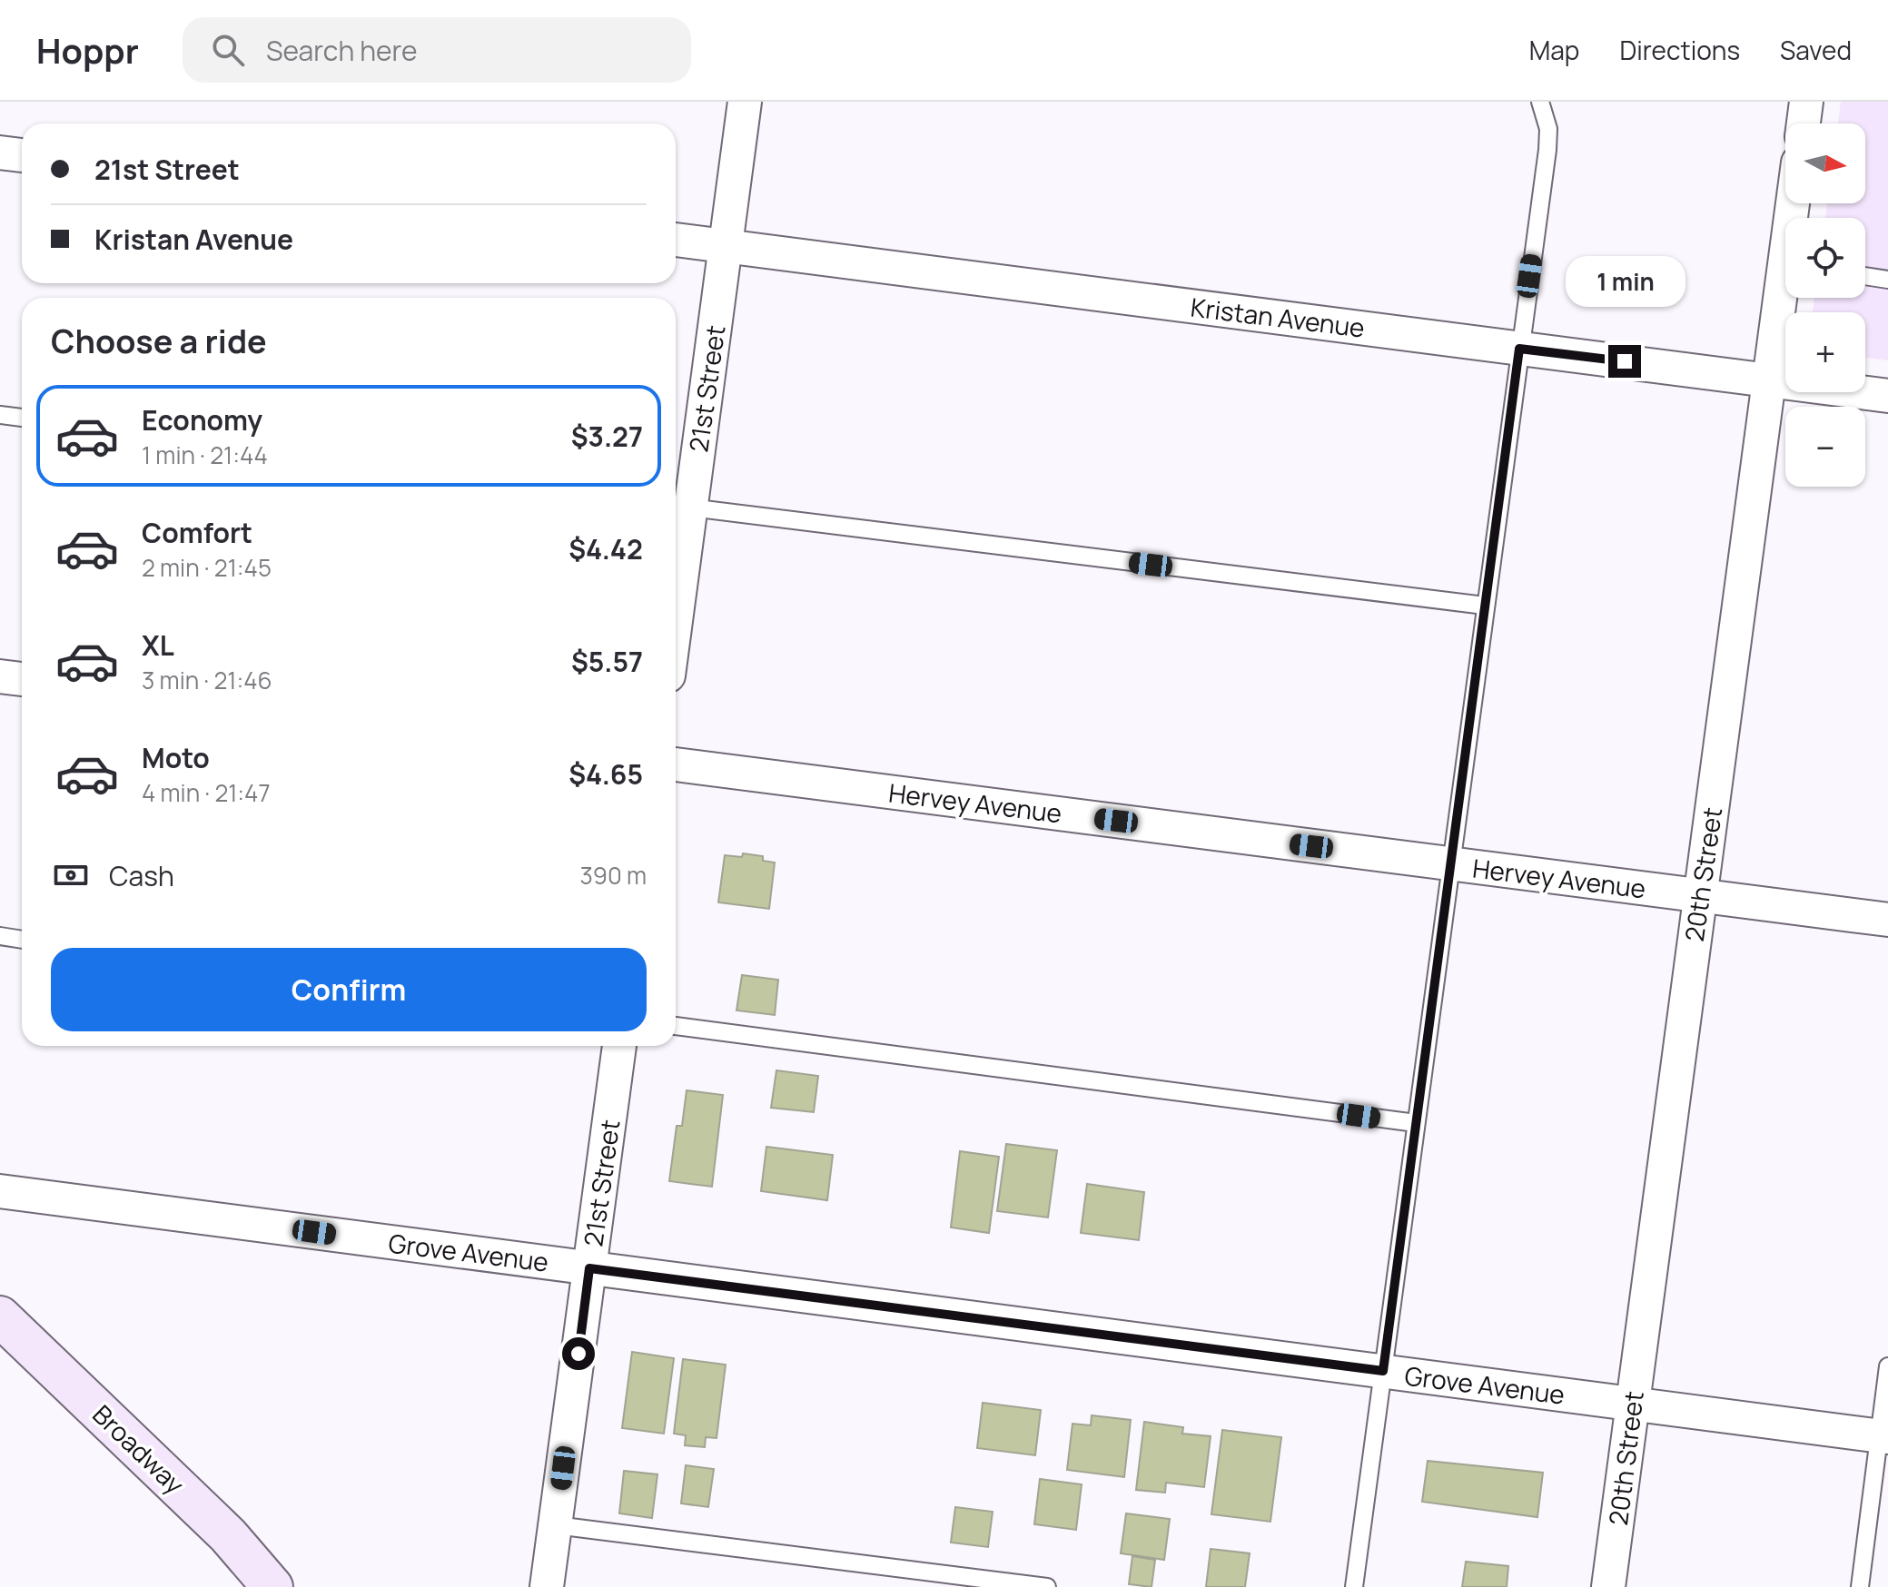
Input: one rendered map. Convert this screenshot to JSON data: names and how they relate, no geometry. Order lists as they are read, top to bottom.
{
  "streets": {
    "street": [
      "Kristan Avenue",
      "21st Street",
      "Hervey Avenue",
      "20th Street",
      "Grove Avenue",
      "Broadway"
    ]
  },
  "crossings": [
    ["Kristan Avenue", "21st Street"],
    ["Kristan Avenue", "20th Street"],
    ["21st Street", "Grove Avenue"],
    ["Hervey Avenue", "20th Street"],
    ["20th Street", "Grove Avenue"]
  ],
  "north": "right",
  "page": {
    "header": "Hoppr",
    "search": "Search here",
    "nav": ["Map", "Directions", "Saved"],
    "map_buttons": ["+", "−"],
    "banner": ["21st Street", "Kristan Avenue"],
    "bubble": "1 min",
    "heading": "Choose a ride",
    "list": [
      {
        "name": "Economy",
        "note": "1 min · 21:44",
        "value": "$3.27"
      },
      {
        "name": "Comfort",
        "note": "2 min · 21:45",
        "value": "$4.42"
      },
      {
        "name": "XL",
        "note": "3 min · 21:46",
        "value": "$5.57"
      },
      {
        "name": "Moto",
        "note": "4 min · 21:47",
        "value": "$4.65"
      }
    ],
    "pay": ["Cash", "390 m"],
    "buttons": "Confirm"
  }
}
